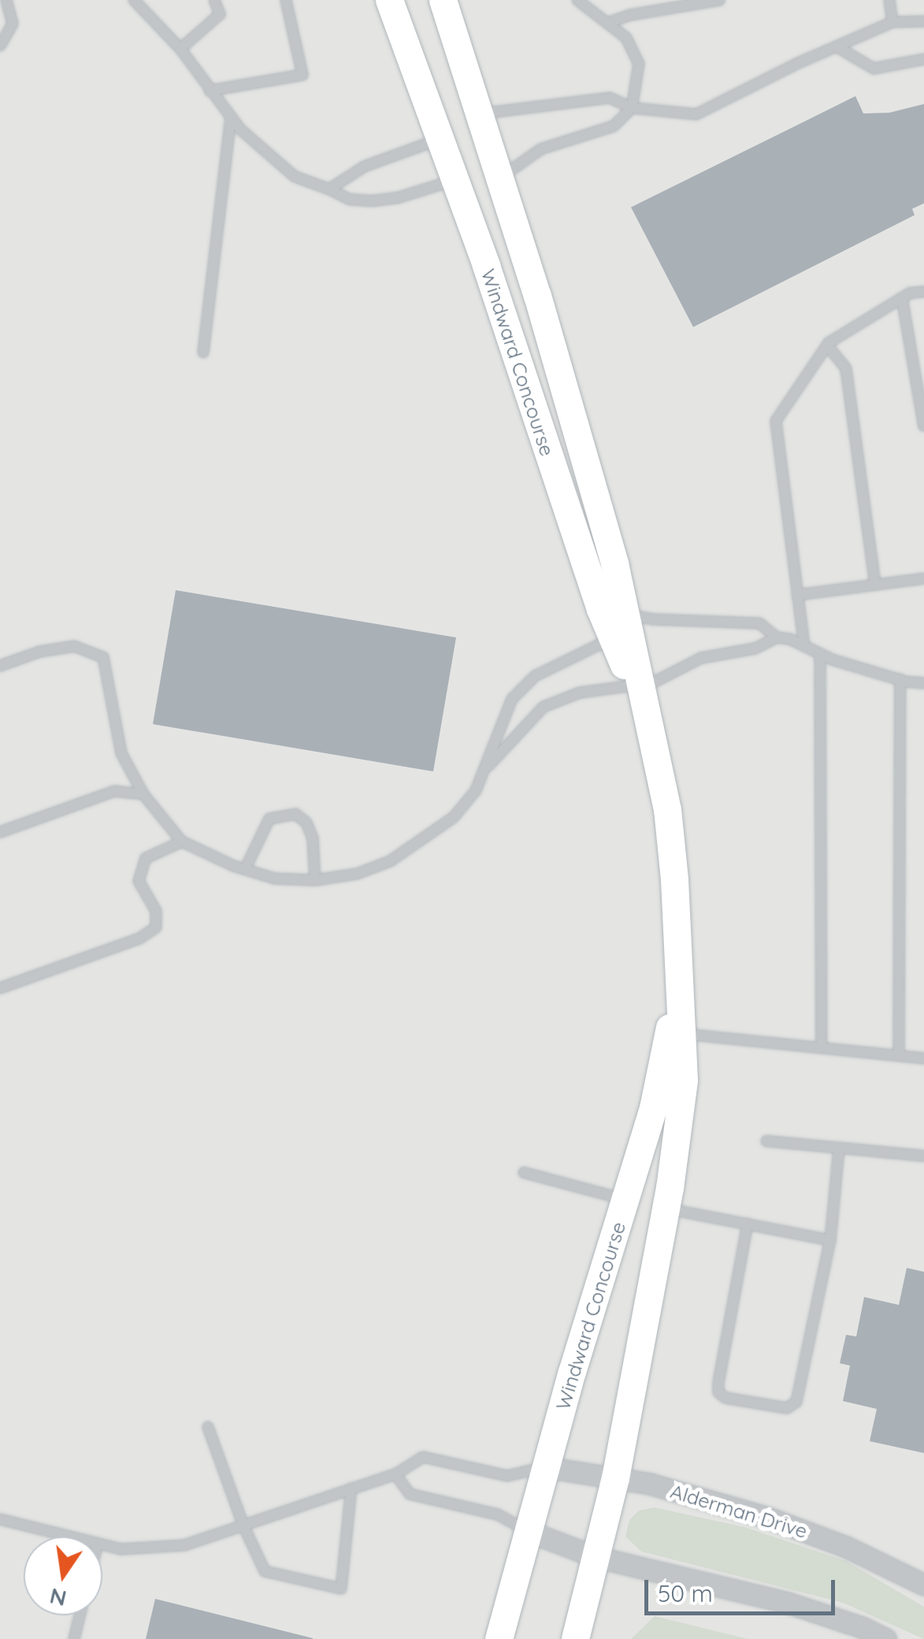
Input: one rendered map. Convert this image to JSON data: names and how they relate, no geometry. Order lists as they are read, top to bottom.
{
  "streets": {
    "street": ["Windward Concourse", "Alderman Drive"]
  },
  "crossings": [
    ["Windward Concourse", "Alderman Drive"]
  ],
  "scale_bar": "50 m",
  "north": "bottom"
}
